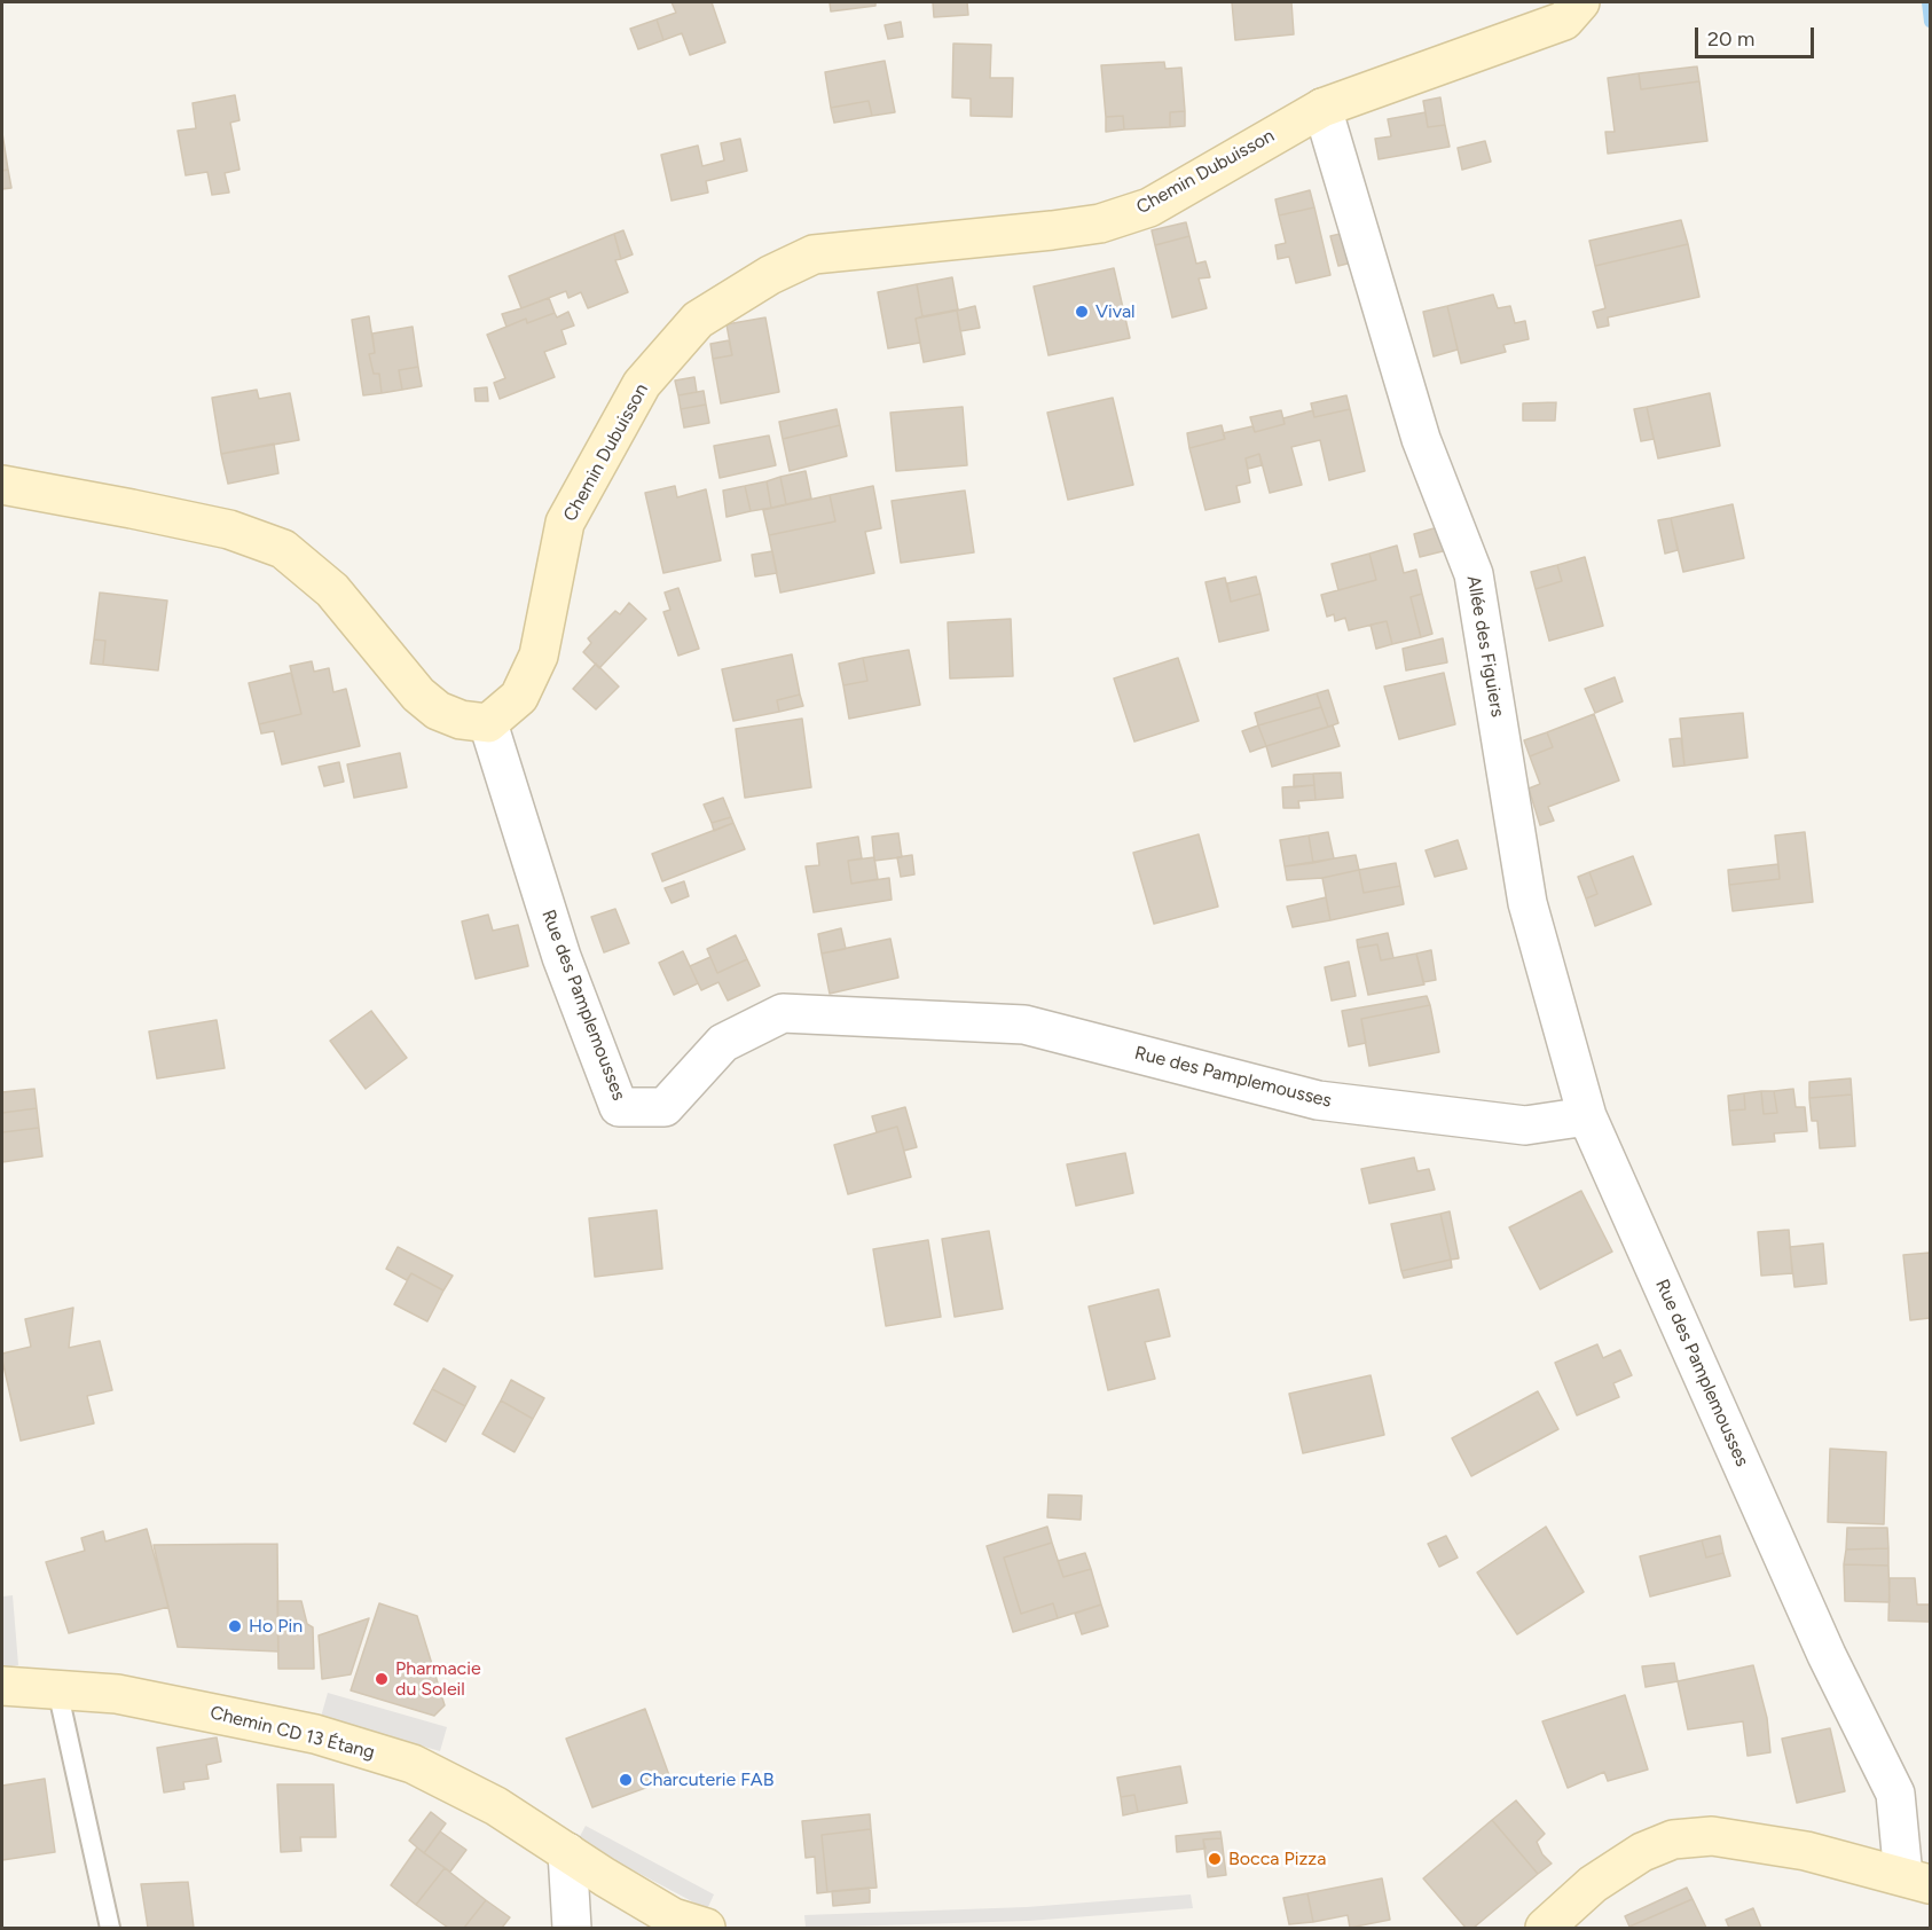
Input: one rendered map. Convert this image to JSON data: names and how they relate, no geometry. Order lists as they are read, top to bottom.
{
  "streets": {
    "main road": ["Chemin Dubuisson", "Chemin CD 13 Étang"],
    "street": ["Allée des Figuiers", "Rue des Pamplemousses"]
  },
  "crossings": [
    ["Chemin Dubuisson", "Allée des Figuiers"],
    ["Chemin Dubuisson", "Rue des Pamplemousses"],
    ["Allée des Figuiers", "Rue des Pamplemousses"]
  ],
  "places": [
    "Vival",
    "Ho Pin",
    "Pharmacie du Soleil",
    "Charcuterie FAB",
    "Bocca Pizza"
  ],
  "scale_bar": "20 m"
}
